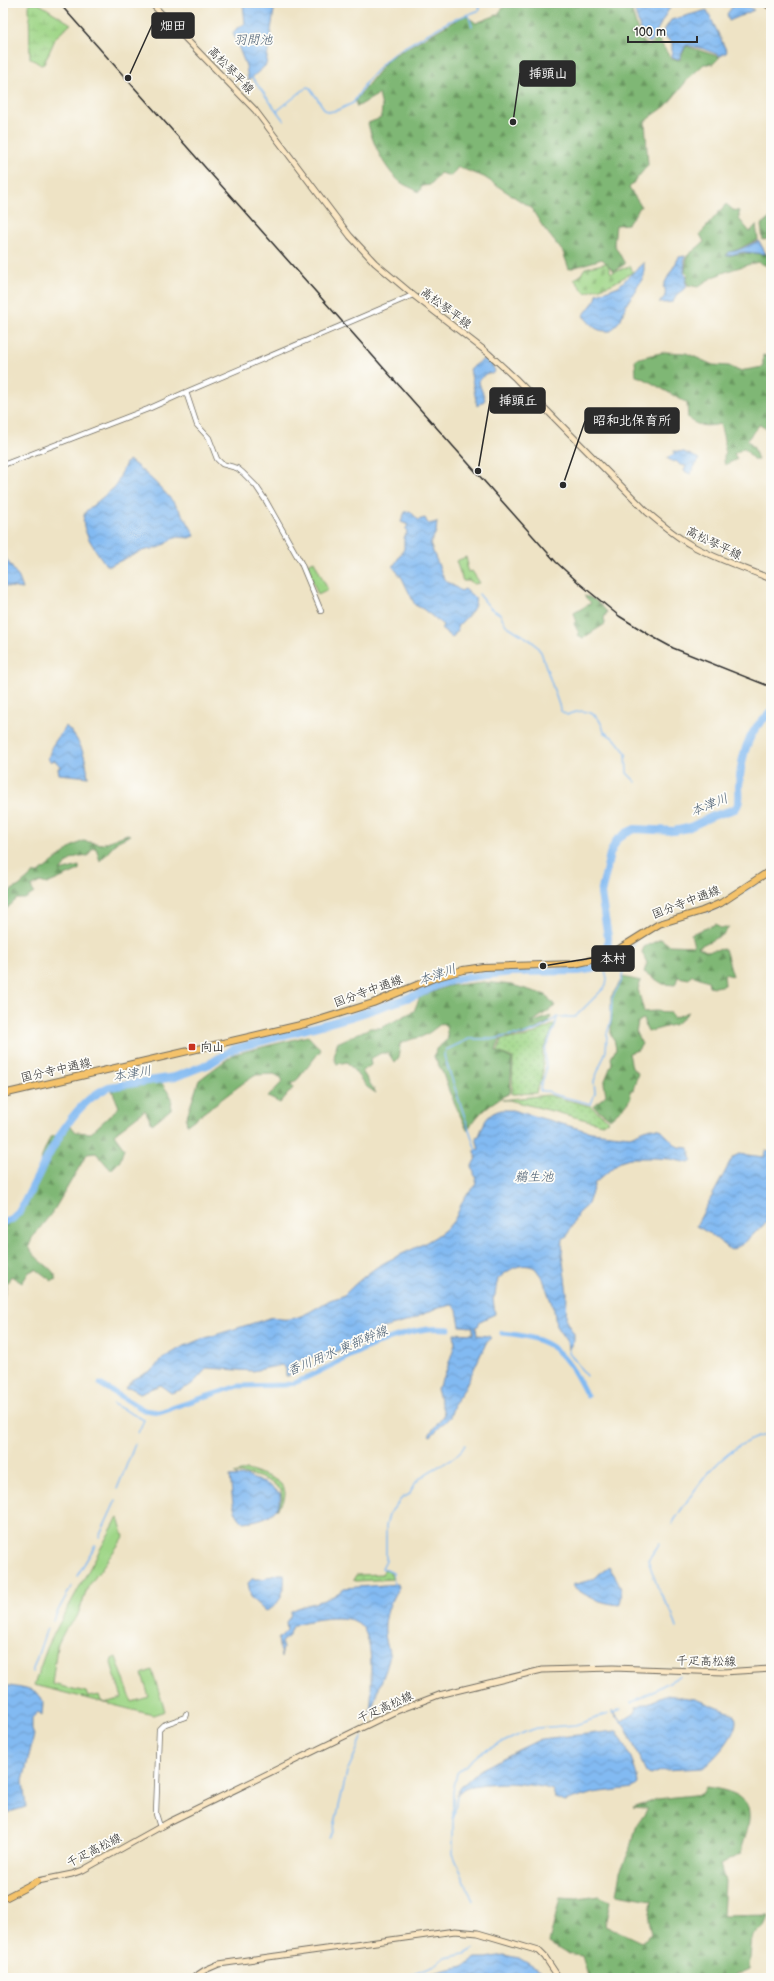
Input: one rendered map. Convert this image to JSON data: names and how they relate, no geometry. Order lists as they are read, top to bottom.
{
  "streets": {
    "main road": ["高松琴平線", "国分寺中通線", "千疋高松線"]
  },
  "water": [
    "羽間池",
    "本津川",
    "鵜生池",
    "香川用水 東部幹線"
  ],
  "places": {
    "other": [
      "畑田",
      "挿頭山",
      "挿頭丘",
      "昭和北保育所",
      "本村"
    ],
    "transit": ["向山"]
  },
  "scale_bar": "100 m"
}
